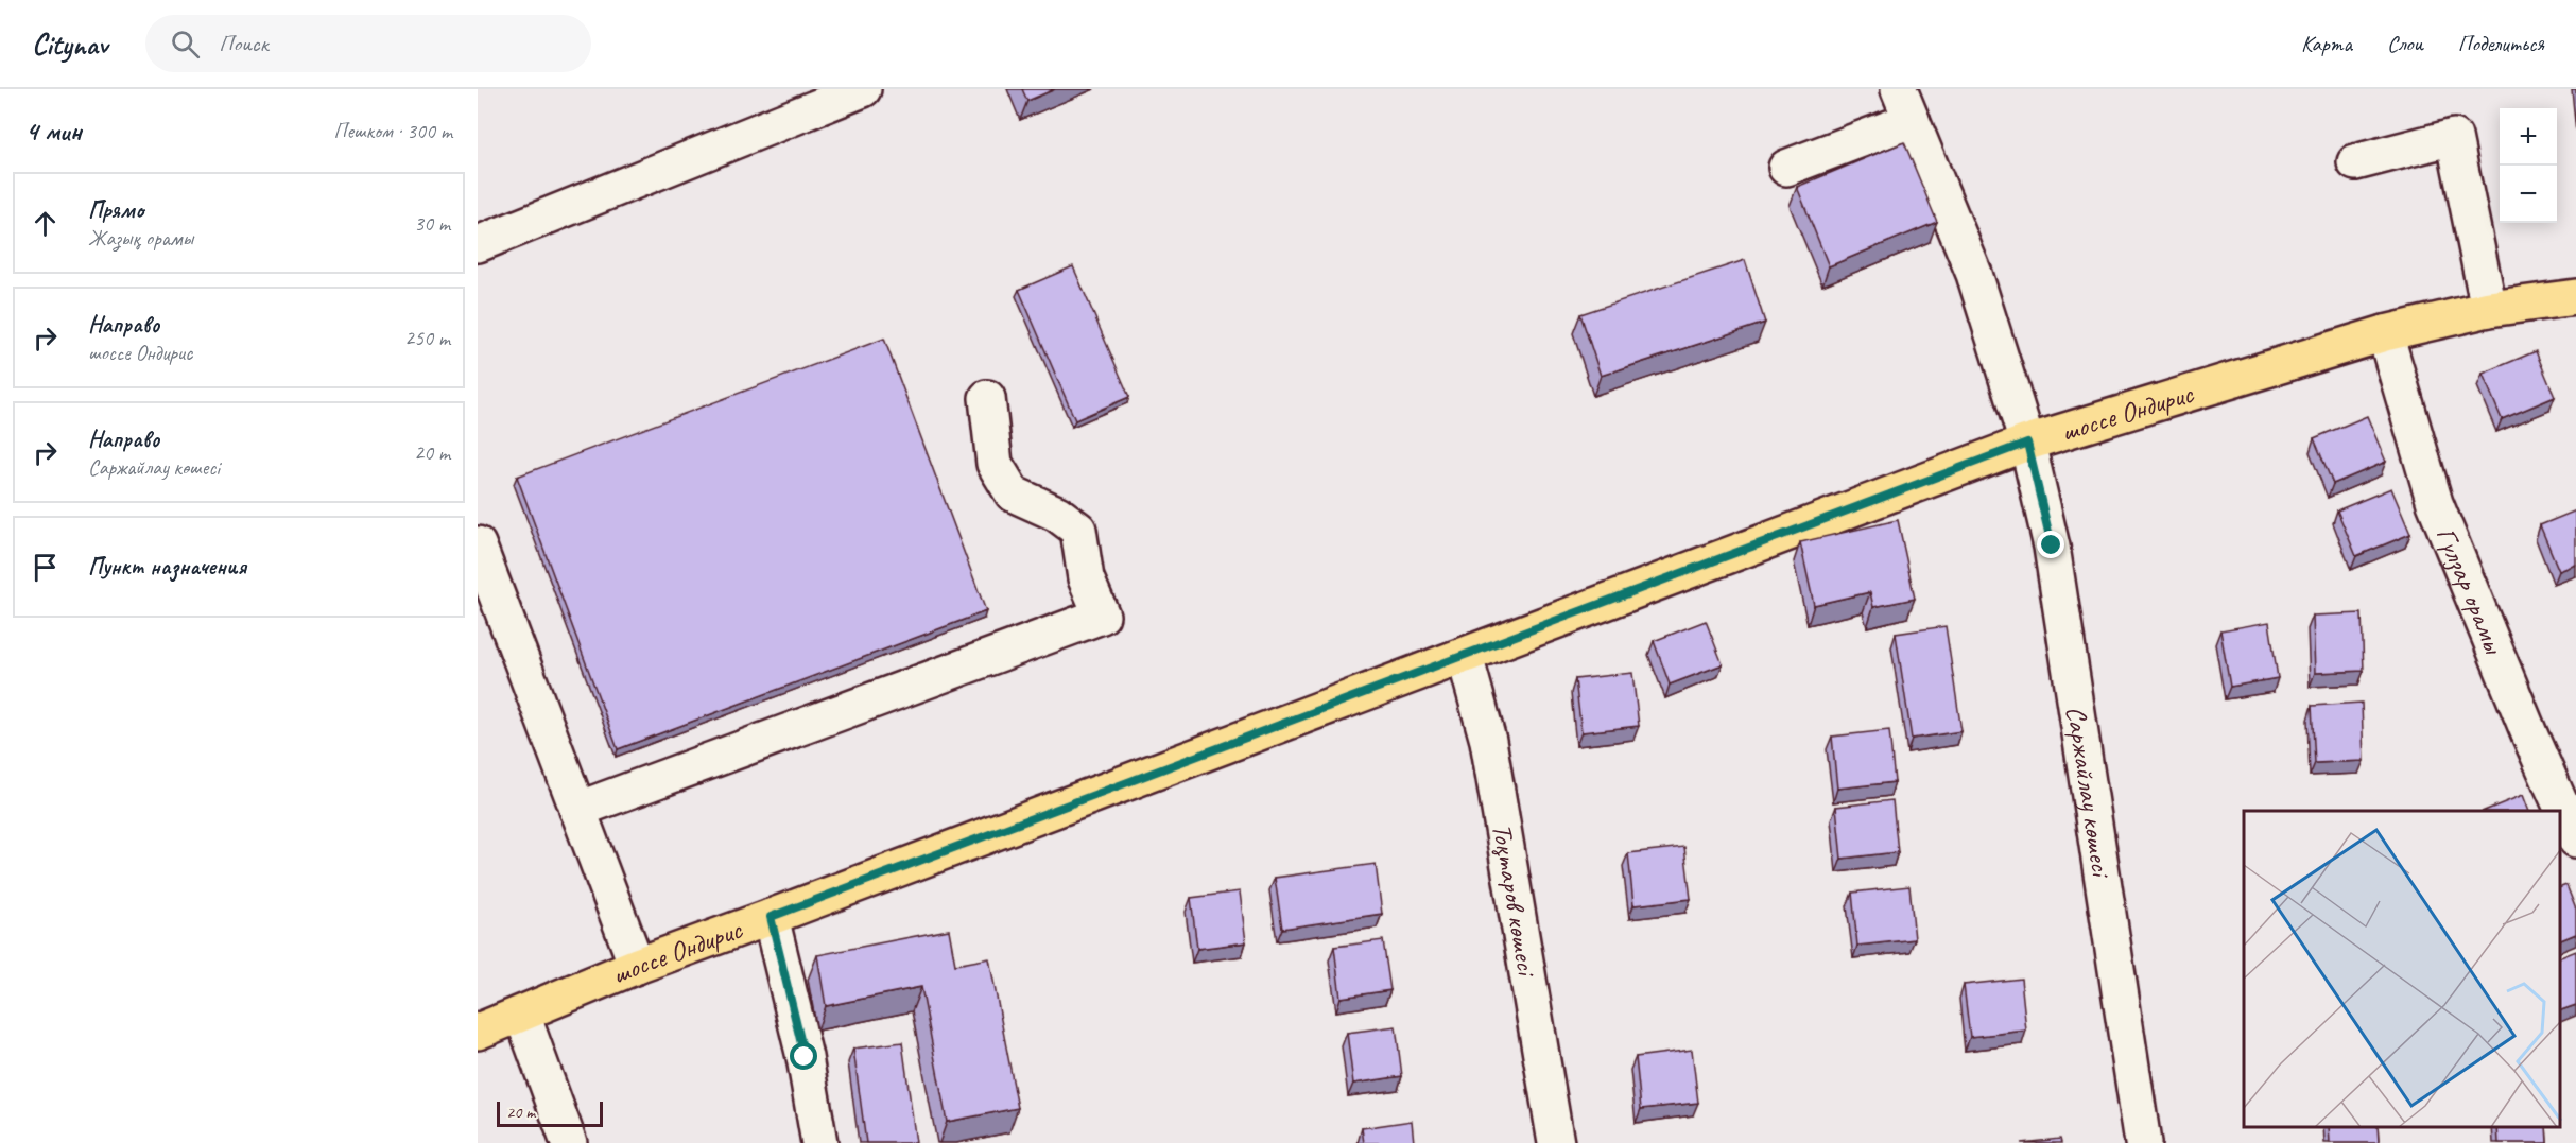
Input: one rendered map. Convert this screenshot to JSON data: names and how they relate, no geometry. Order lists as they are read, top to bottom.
{
  "streets": {
    "main road": ["шоссе Ондирис"],
    "street": ["Гүлзар орамы", "Саржайлау көшесі", "Тоқтаров көшесі"]
  },
  "crossings": [
    ["шоссе Ондирис", "Гүлзар орамы"],
    ["шоссе Ондирис", "Саржайлау көшесі"],
    ["шоссе Ондирис", "Тоқтаров көшесі"]
  ],
  "scale_bar": "20 m",
  "page": {
    "header": "Citynav",
    "search": "Поиск",
    "nav": ["Карта", "Слои", "Поделиться"],
    "heading": ["4 мин", "Пешком · 300 m"],
    "map_buttons": ["+", "−"],
    "list": [
      ["Прямо", "Жазық орамы", "30 m"],
      ["Направо", "шоссе Ондирис", "250 m"],
      ["Направо", "Саржайлау көшесі", "20 m"],
      "Пункт назначения"
    ],
    "scale": "20 m"
  }
}
